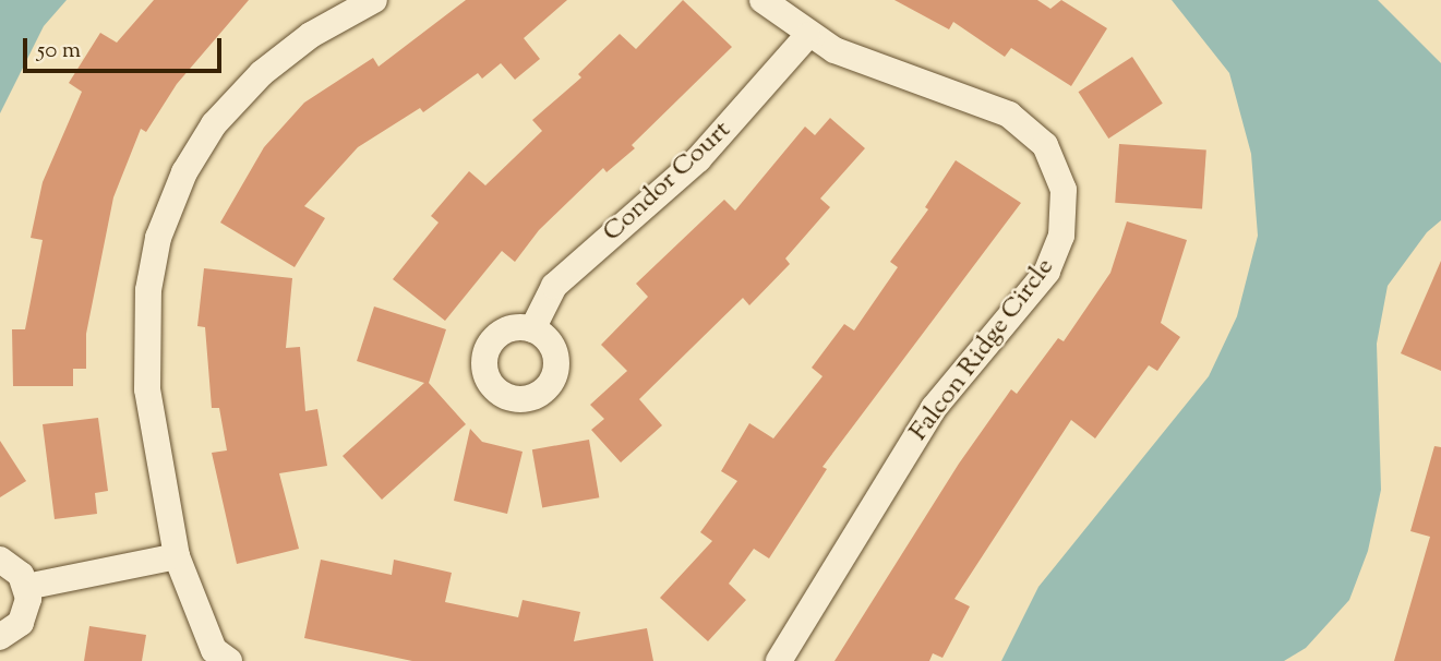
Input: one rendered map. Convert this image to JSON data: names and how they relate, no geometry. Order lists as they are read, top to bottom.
{
  "streets": {
    "street": ["Condor Court", "Falcon Ridge Circle"]
  },
  "crossings": [
    ["Condor Court", "Falcon Ridge Circle"]
  ],
  "scale_bar": "50 m"
}
